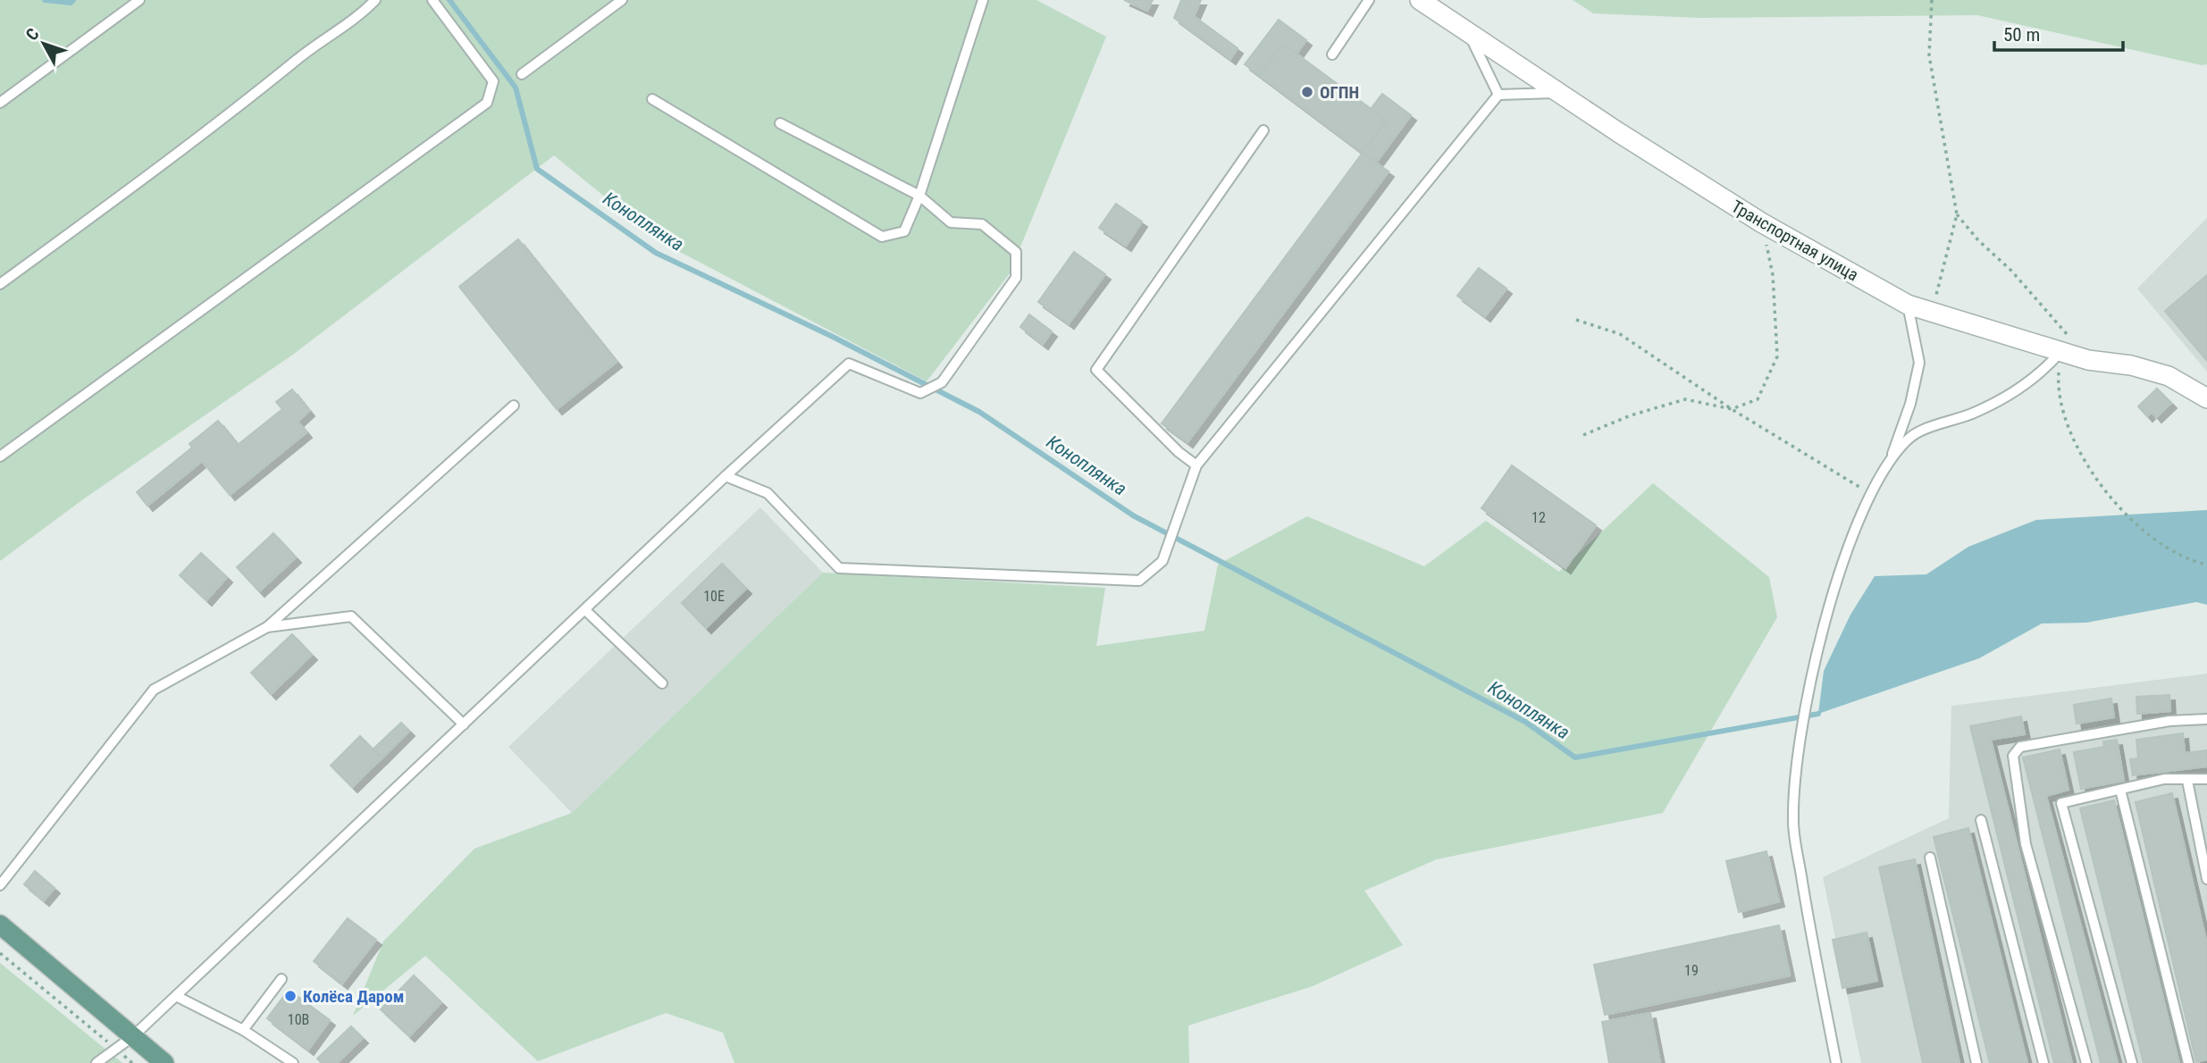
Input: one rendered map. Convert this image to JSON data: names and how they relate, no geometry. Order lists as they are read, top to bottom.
{
  "streets": {
    "street": ["Транспортная улица"]
  },
  "water": ["Коноплянка"],
  "places": ["ОГПН", "Колёса Даром"],
  "house_numbers": [
    "12",
    "10Е",
    "19",
    "10В"
  ],
  "scale_bar": "50 m",
  "north": "top left"
}
